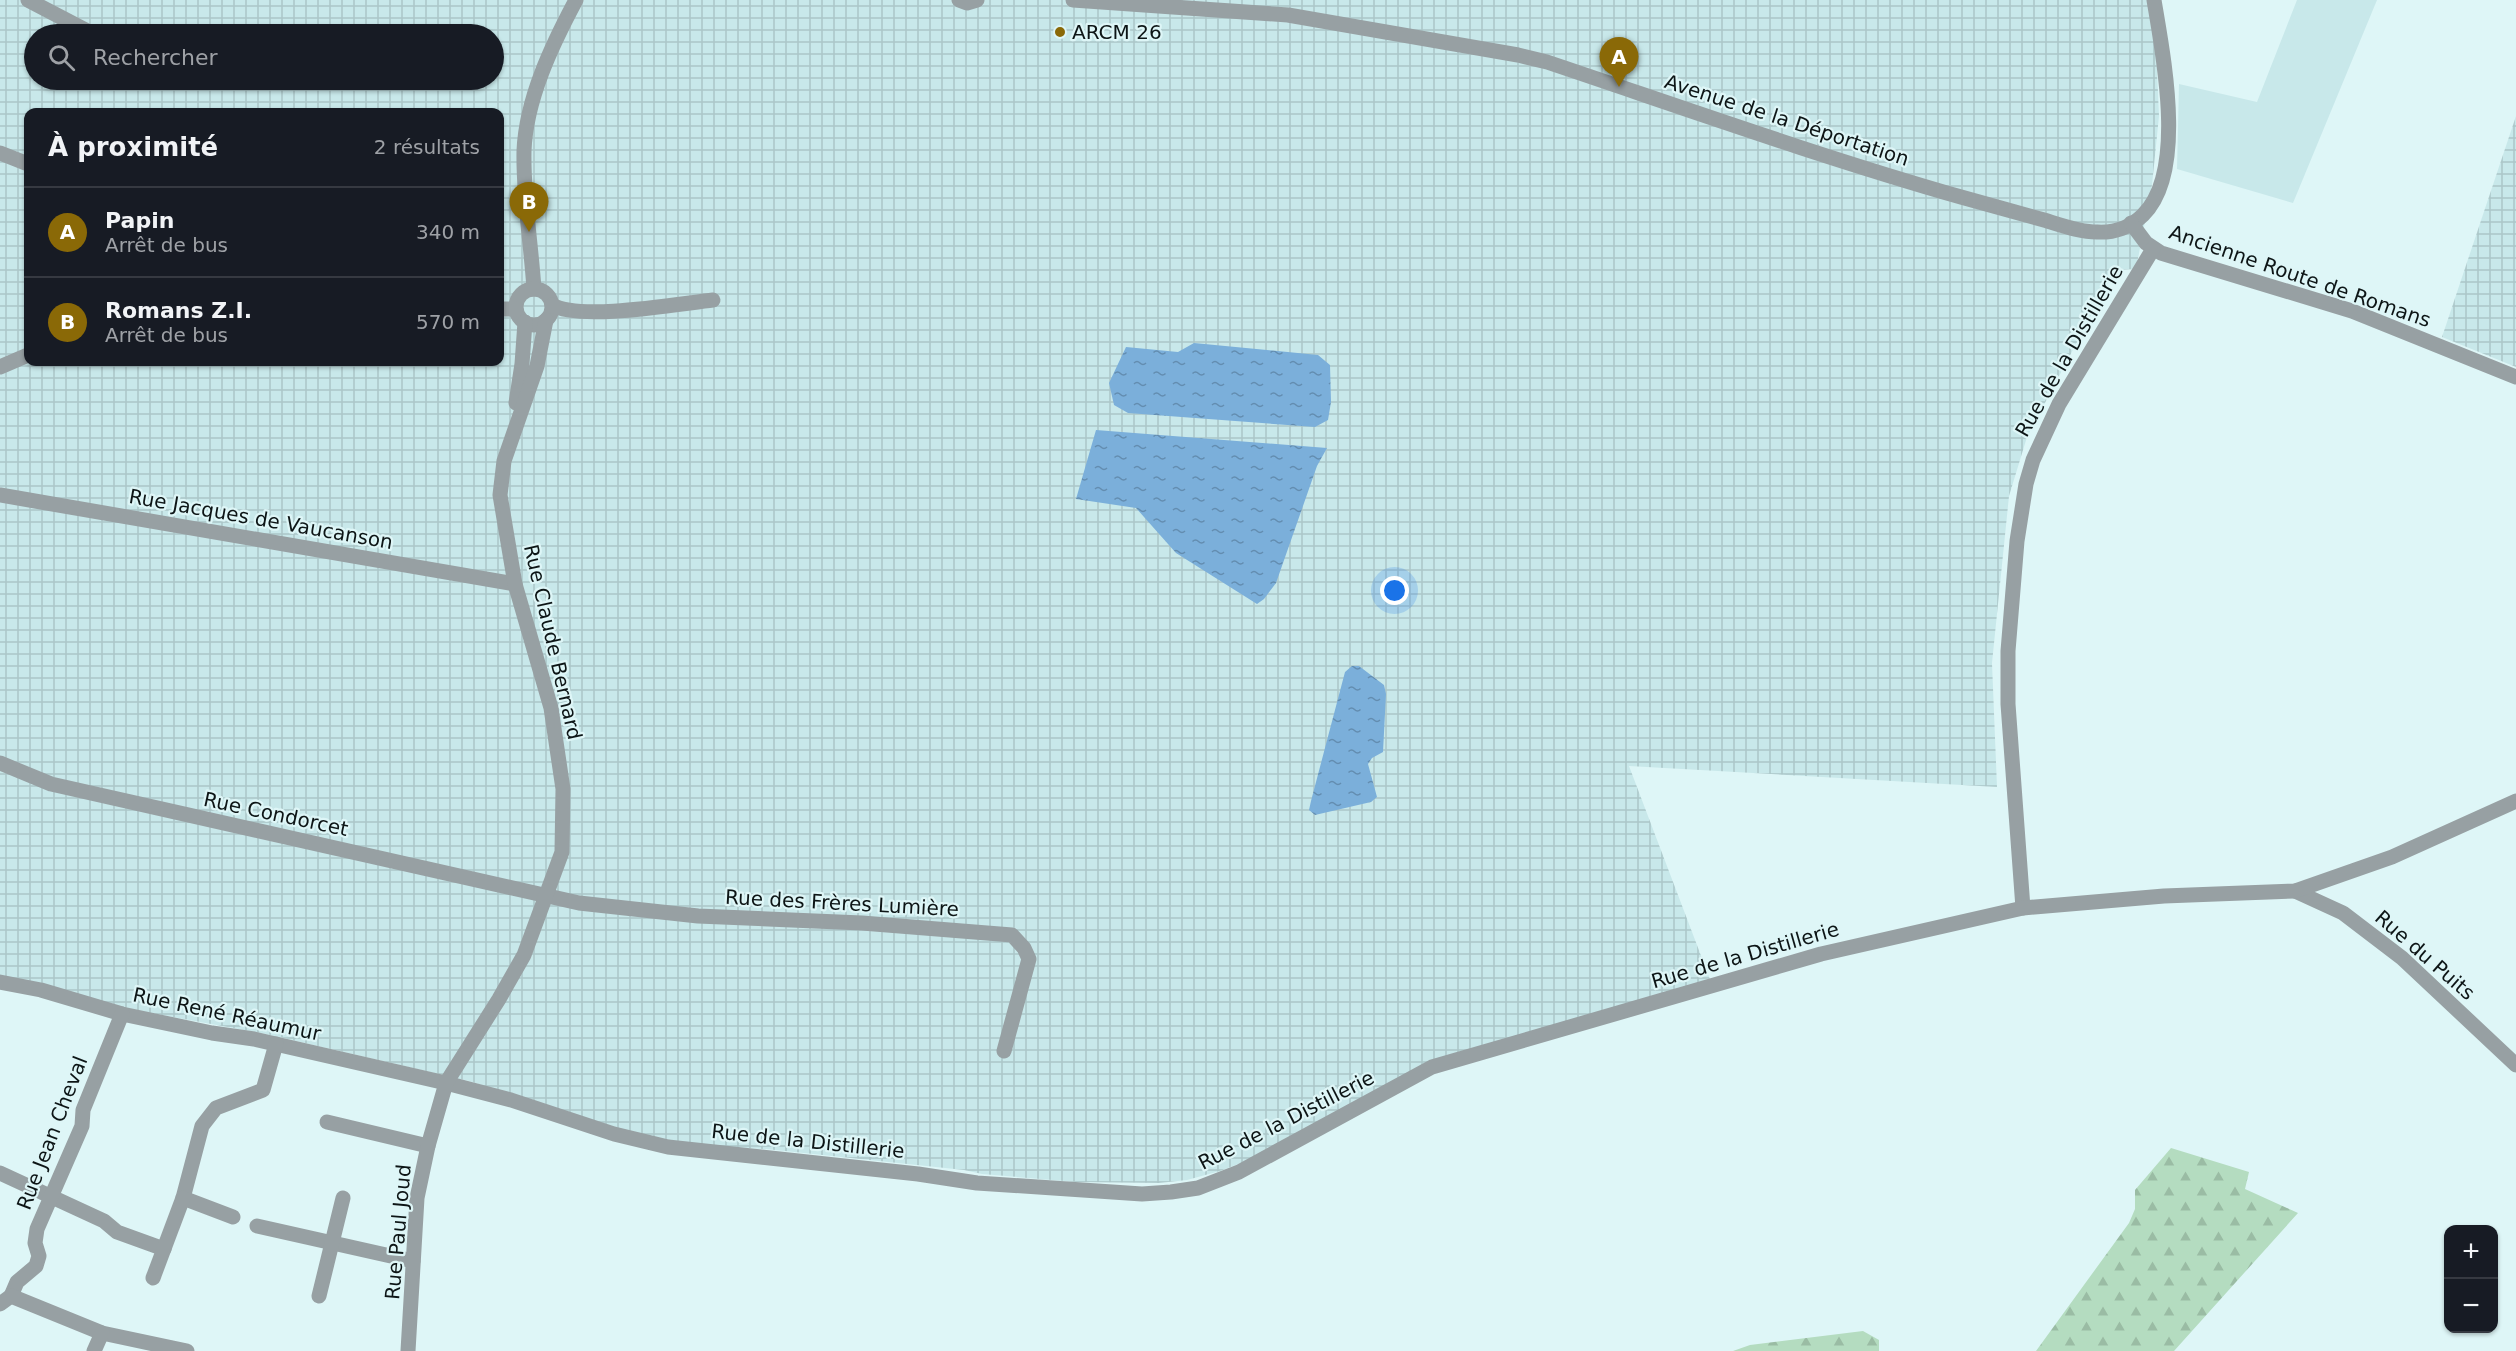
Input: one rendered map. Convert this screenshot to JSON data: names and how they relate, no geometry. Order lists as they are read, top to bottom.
{
  "streets": {
    "street": [
      "Avenue de la Déportation",
      "Ancienne Route de Romans",
      "Rue de la Distillerie",
      "Rue Jacques de Vaucanson",
      "Rue Claude Bernard",
      "Rue Condorcet",
      "Rue des Frères Lumière",
      "Rue du Puits",
      "Rue René Réaumur",
      "Rue Jean Cheval",
      "Rue Paul Joud"
    ]
  },
  "crossings": [
    ["Avenue de la Déportation", "Ancienne Route de Romans"],
    ["Ancienne Route de Romans", "Rue de la Distillerie"],
    ["Rue de la Distillerie", "Rue Claude Bernard"],
    ["Rue de la Distillerie", "Rue du Puits"],
    ["Rue de la Distillerie", "Rue René Réaumur"],
    ["Rue de la Distillerie", "Rue Paul Joud"],
    ["Rue Jacques de Vaucanson", "Rue Claude Bernard"],
    ["Rue Claude Bernard", "Rue Condorcet"],
    ["Rue Claude Bernard", "Rue des Frères Lumière"],
    ["Rue Claude Bernard", "Rue René Réaumur"],
    ["Rue Claude Bernard", "Rue Paul Joud"],
    ["Rue Condorcet", "Rue des Frères Lumière"],
    ["Rue René Réaumur", "Rue Jean Cheval"],
    ["Rue René Réaumur", "Rue Paul Joud"]
  ],
  "places": ["ARCM 26"],
  "page": {
    "search": "Rechercher",
    "pins": ["A", "B"],
    "heading": ["À proximité", "2 résultats"],
    "list": [
      {
        "mark": "A",
        "name": "Papin",
        "note": "Arrêt de bus",
        "value": "340 m"
      },
      {
        "mark": "B",
        "name": "Romans Z.I.",
        "note": "Arrêt de bus",
        "value": "570 m"
      }
    ],
    "map_buttons": ["+", "−"]
  }
}
